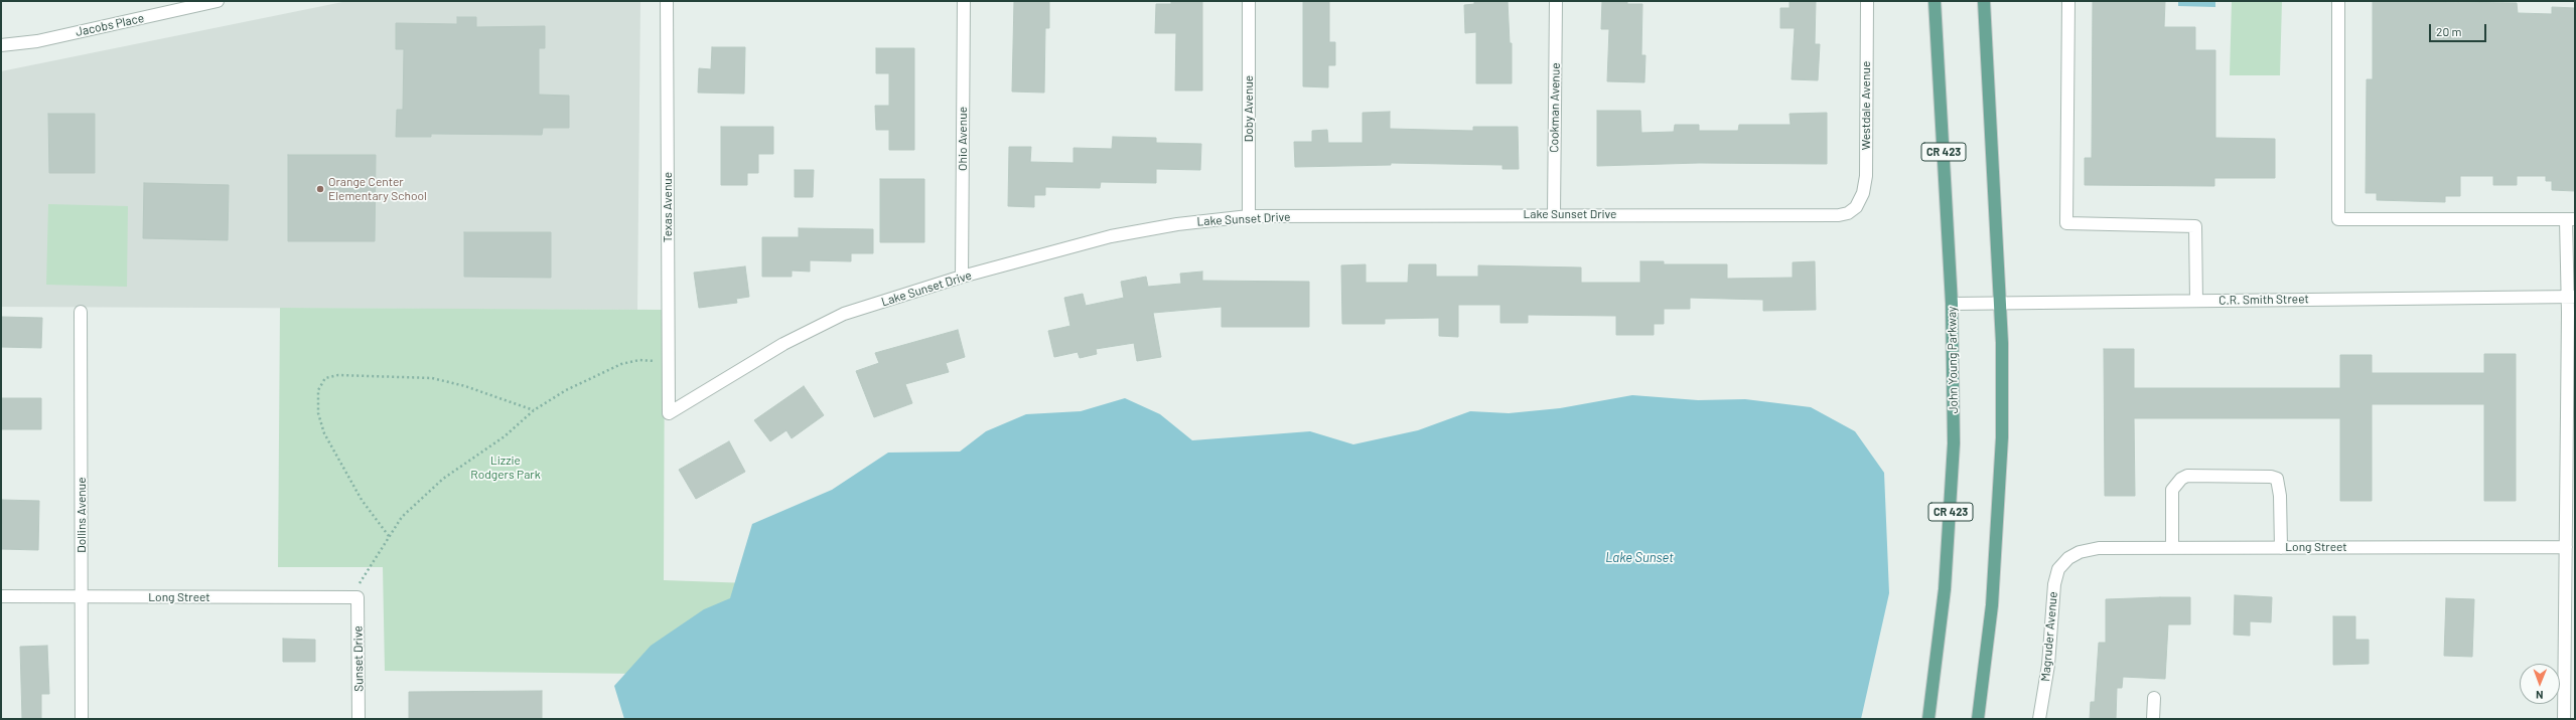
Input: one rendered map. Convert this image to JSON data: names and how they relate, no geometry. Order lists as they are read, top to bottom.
{
  "streets": {
    "main road": ["CR 423", "John Young Parkway"],
    "street": [
      "Jacobs Place",
      "Westdale Avenue",
      "Cookman Avenue",
      "Doby Avenue",
      "Ohio Avenue",
      "Texas Avenue",
      "Lake Sunset Drive",
      "C.R. Smith Street",
      "Dollins Avenue",
      "Long Street",
      "Magruder Avenue",
      "Sunset Drive"
    ]
  },
  "crossings": [
    ["Westdale Avenue", "Lake Sunset Drive"],
    ["Cookman Avenue", "Lake Sunset Drive"],
    ["Doby Avenue", "Lake Sunset Drive"],
    ["Ohio Avenue", "Lake Sunset Drive"],
    ["Texas Avenue", "Lake Sunset Drive"],
    ["C.R. Smith Street", "John Young Parkway"],
    ["Dollins Avenue", "Long Street"],
    ["Long Street", "Magruder Avenue"],
    ["Long Street", "Sunset Drive"]
  ],
  "water": ["Lake Sunset"],
  "parks": ["Lizzie Rodgers Park"],
  "places": ["Orange Center Elementary School"],
  "scale_bar": "20 m",
  "north": "bottom"
}
